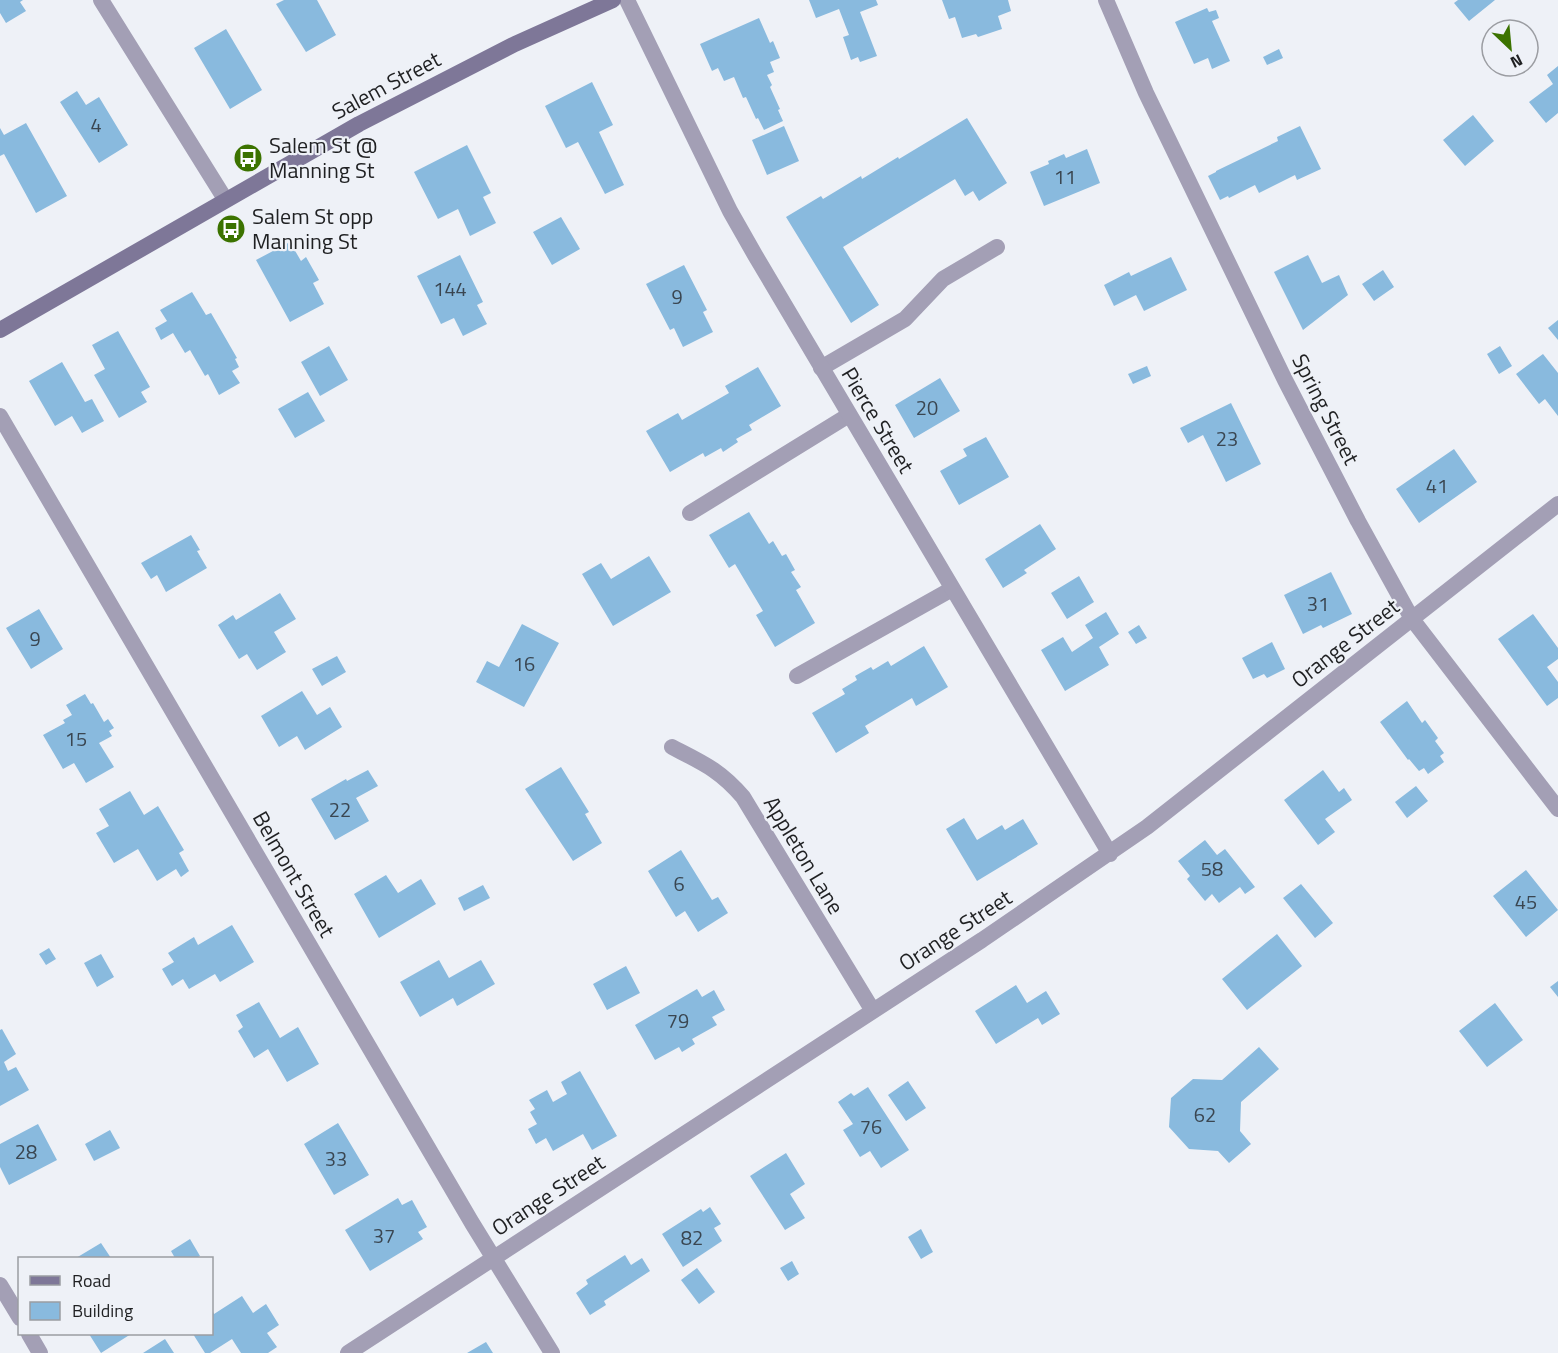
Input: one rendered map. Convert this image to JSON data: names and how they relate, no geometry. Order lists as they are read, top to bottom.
{
  "streets": {
    "main road": ["Salem Street"],
    "street": [
      "Spring Street",
      "Pierce Street",
      "Orange Street",
      "Appleton Lane",
      "Belmont Street"
    ]
  },
  "crossings": [
    ["Spring Street", "Orange Street"],
    ["Pierce Street", "Orange Street"],
    ["Orange Street", "Appleton Lane"],
    ["Orange Street", "Belmont Street"]
  ],
  "places": {
    "bus stop": ["Salem St @ Manning St", "Salem St opp Manning St"]
  },
  "house_numbers": [
    "4",
    "11",
    "144",
    "9",
    "20",
    "23",
    "41",
    "31",
    "9",
    "16",
    "15",
    "22",
    "58",
    "6",
    "45",
    "79",
    "62",
    "76",
    "28",
    "33",
    "37",
    "82"
  ],
  "legend": ["Road", "Building"],
  "north": "bottom right"
}
